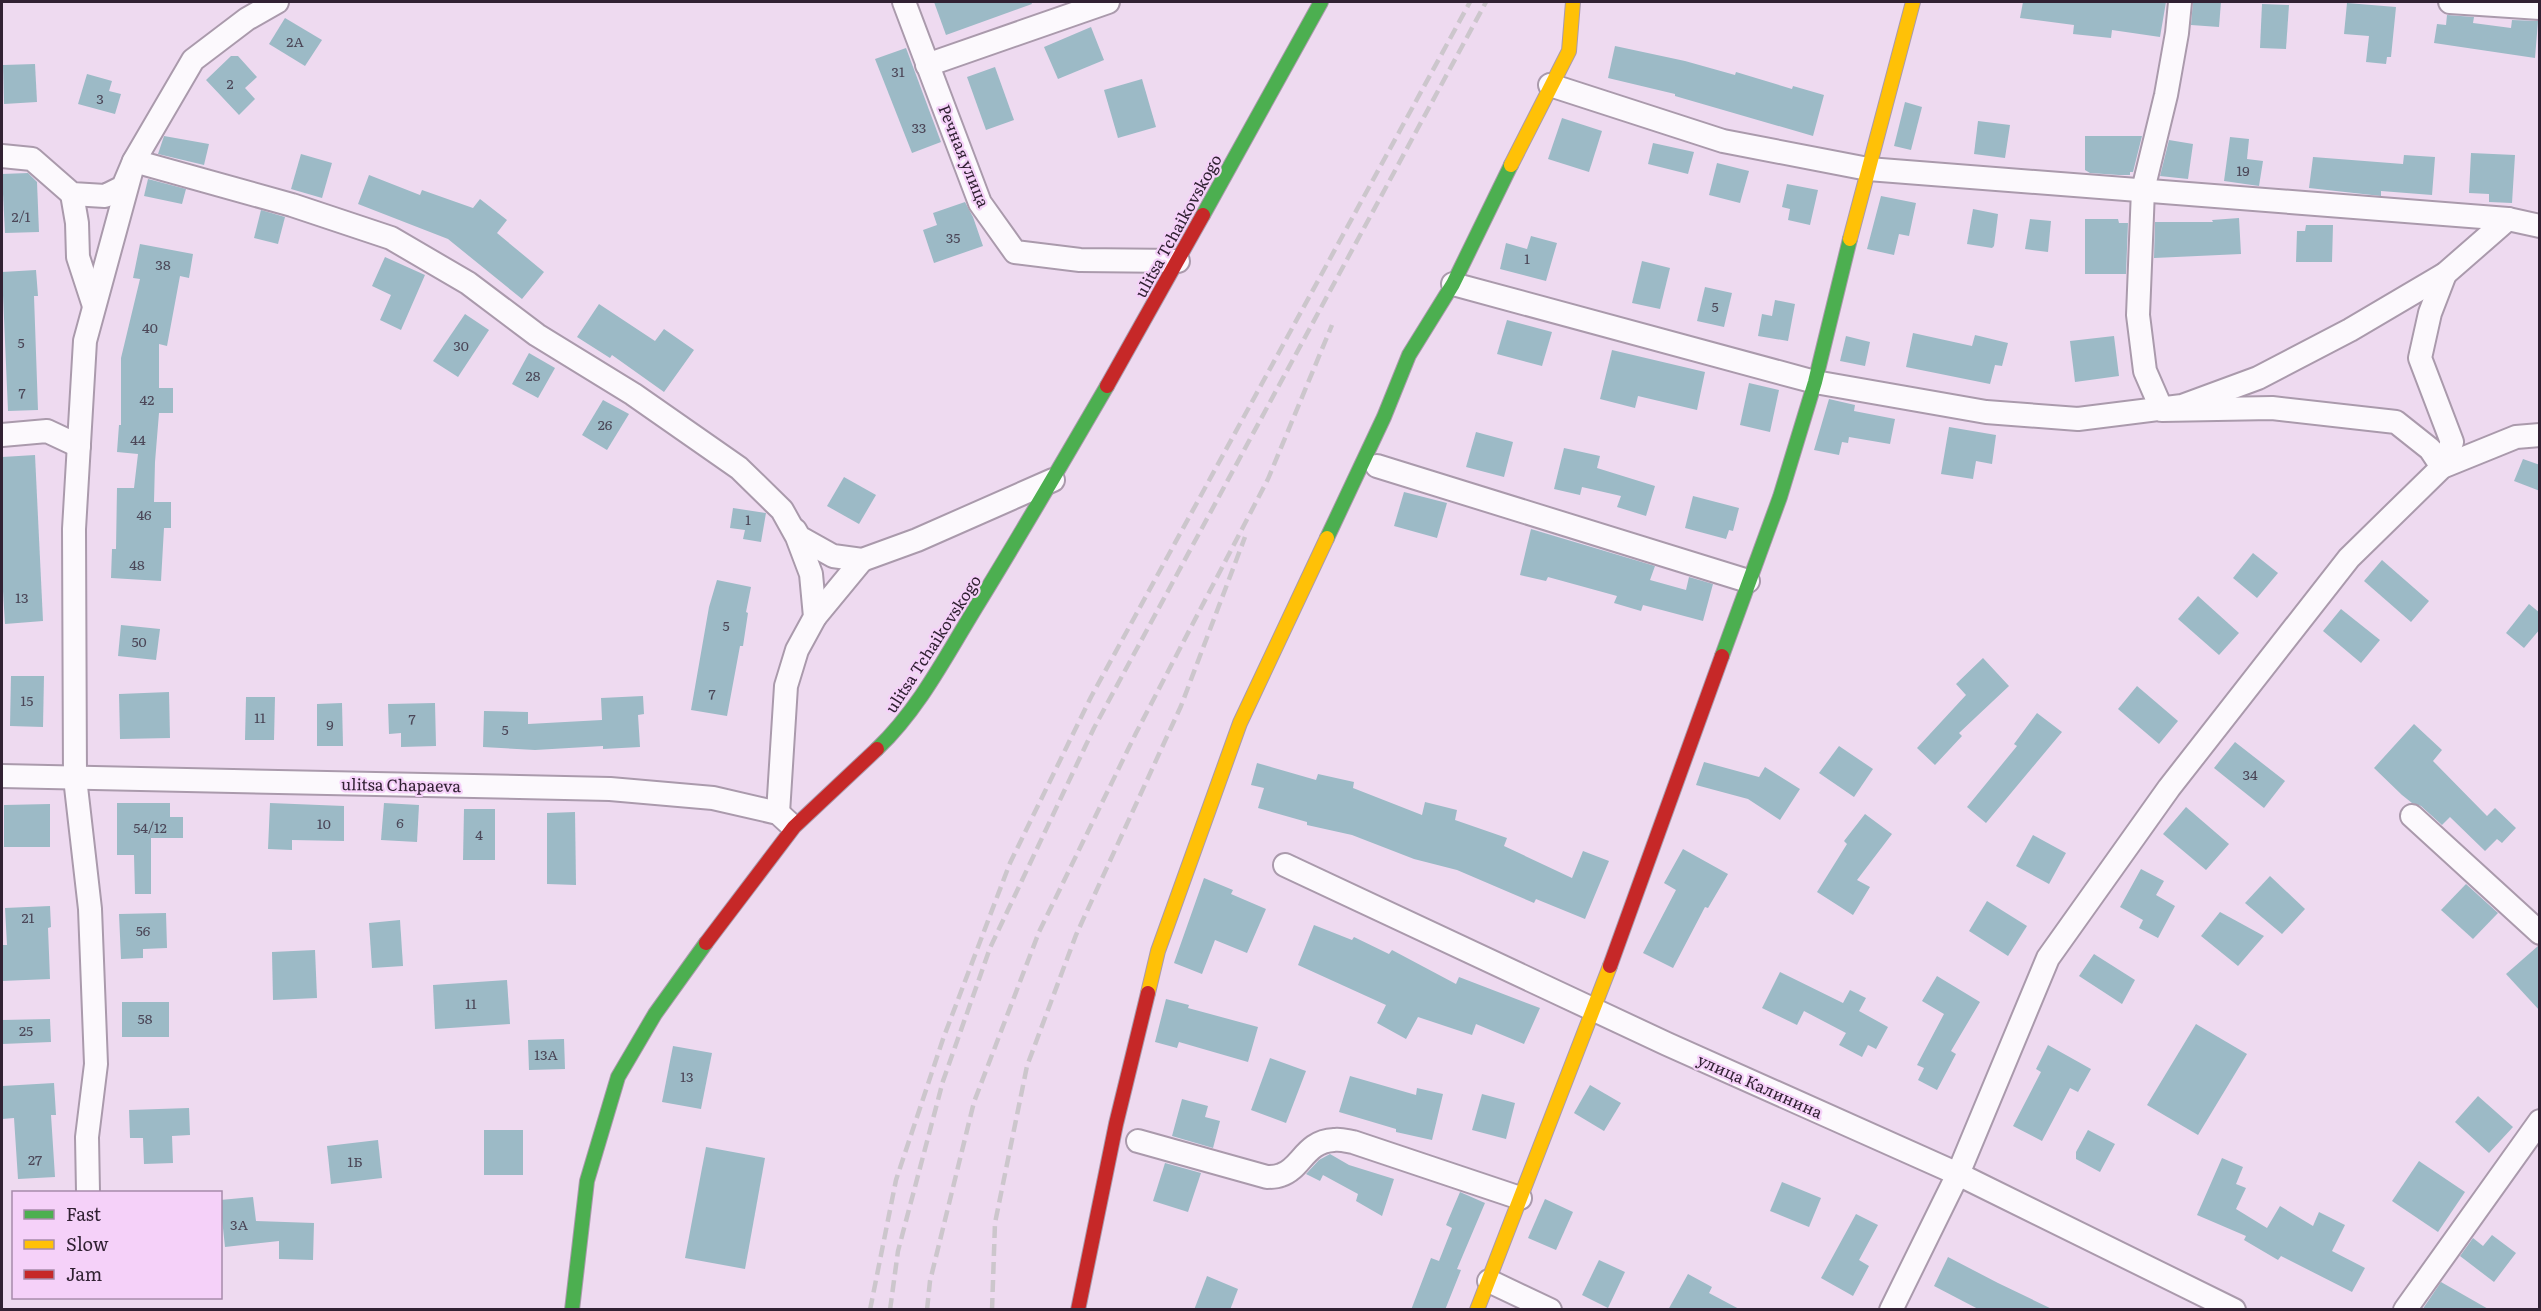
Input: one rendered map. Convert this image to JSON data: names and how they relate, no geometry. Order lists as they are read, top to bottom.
{
  "streets": {
    "street": [
      "Речная улица",
      "ulitsa Tchaikovskogo",
      "ulitsa Chapaeva",
      "улица Калинина"
    ]
  },
  "crossings": [
    ["Речная улица", "ulitsa Tchaikovskogo"],
    ["ulitsa Tchaikovskogo", "ulitsa Chapaeva"]
  ],
  "house_numbers": [
    "2А",
    "31",
    "2",
    "3",
    "33",
    "19",
    "2/1",
    "35",
    "1",
    "38",
    "5",
    "40",
    "5",
    "30",
    "28",
    "7",
    "42",
    "26",
    "44",
    "46",
    "1",
    "48",
    "13",
    "5",
    "50",
    "7",
    "15",
    "11",
    "7",
    "9",
    "5",
    "34",
    "6",
    "10",
    "54/12",
    "4",
    "21",
    "56",
    "11",
    "58",
    "25",
    "13А",
    "13",
    "27",
    "1Б",
    "3А"
  ],
  "legend": ["Fast", "Slow", "Jam"]
}
